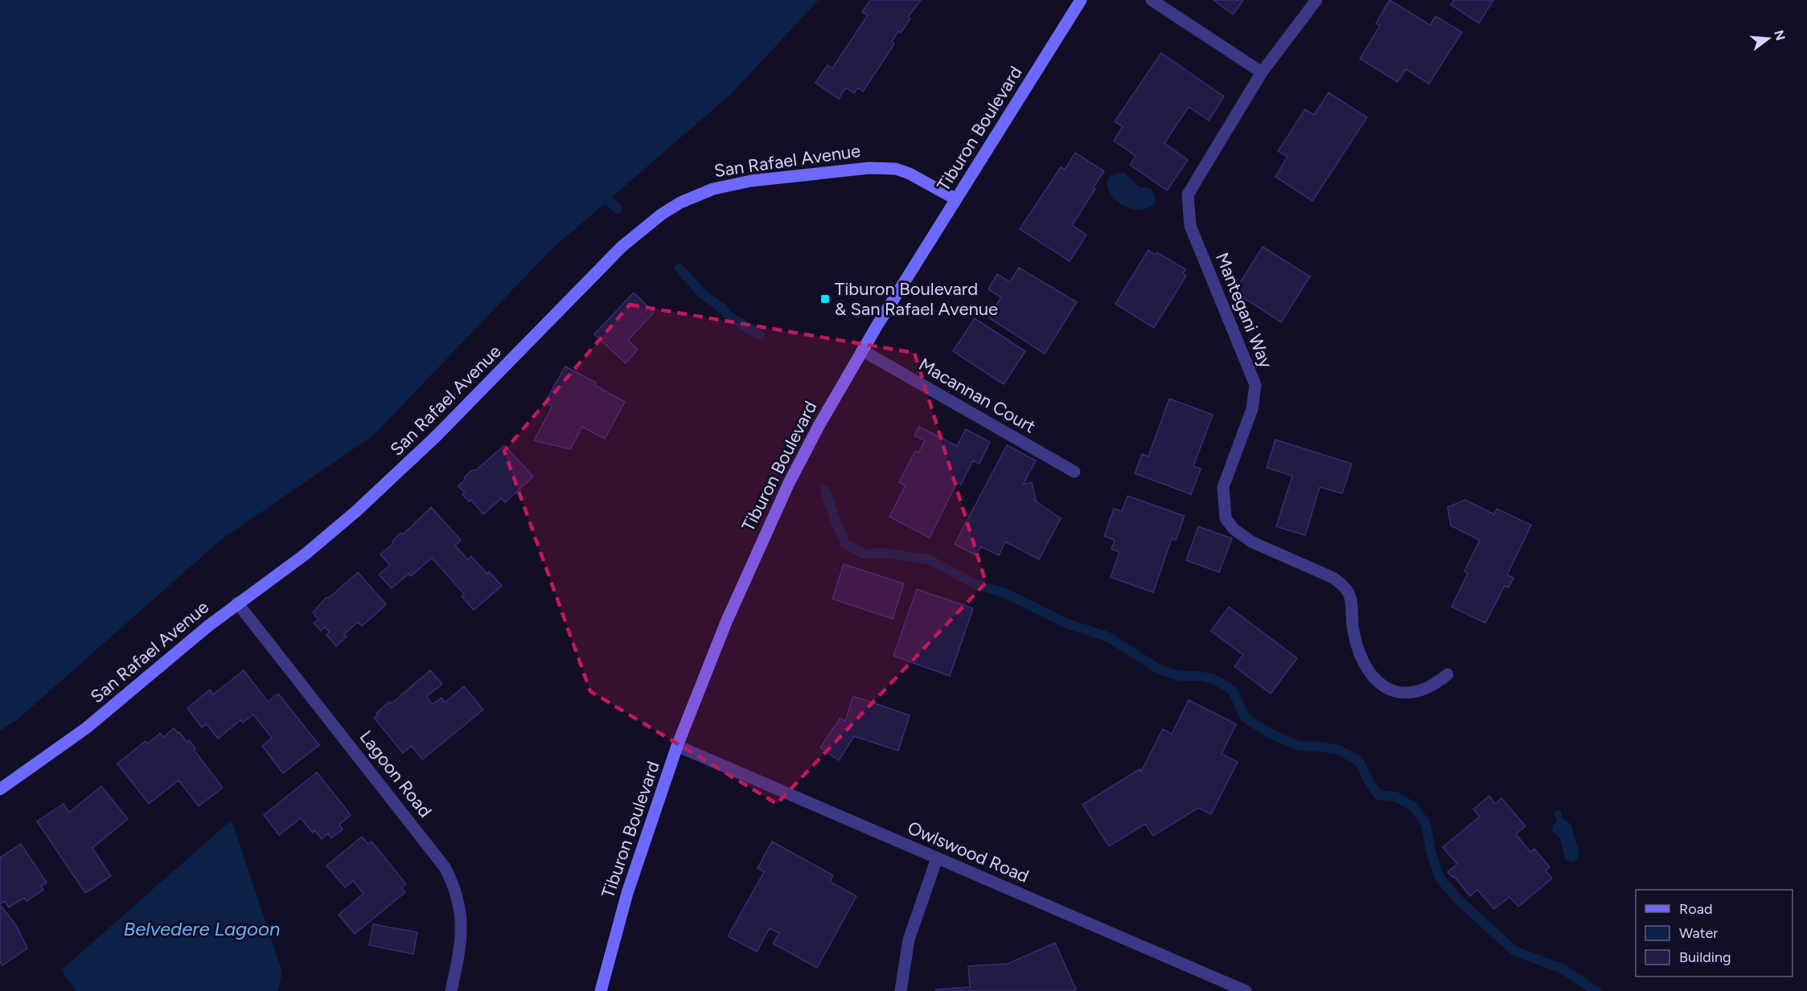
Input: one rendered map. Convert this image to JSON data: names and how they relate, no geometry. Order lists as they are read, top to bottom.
{
  "streets": {
    "street": [
      "Tiburon Boulevard",
      "San Rafael Avenue",
      "Mantegani Way",
      "Macannan Court",
      "Lagoon Road",
      "Owlswood Road"
    ]
  },
  "crossings": [
    ["Tiburon Boulevard", "San Rafael Avenue"],
    ["Tiburon Boulevard", "Macannan Court"],
    ["Tiburon Boulevard", "Owlswood Road"],
    ["San Rafael Avenue", "Lagoon Road"]
  ],
  "water": ["Belvedere Lagoon"],
  "places": {
    "transit": ["Tiburon Boulevard & San Rafael Avenue"]
  },
  "legend": ["Road", "Water", "Building"],
  "north": "right"
}
